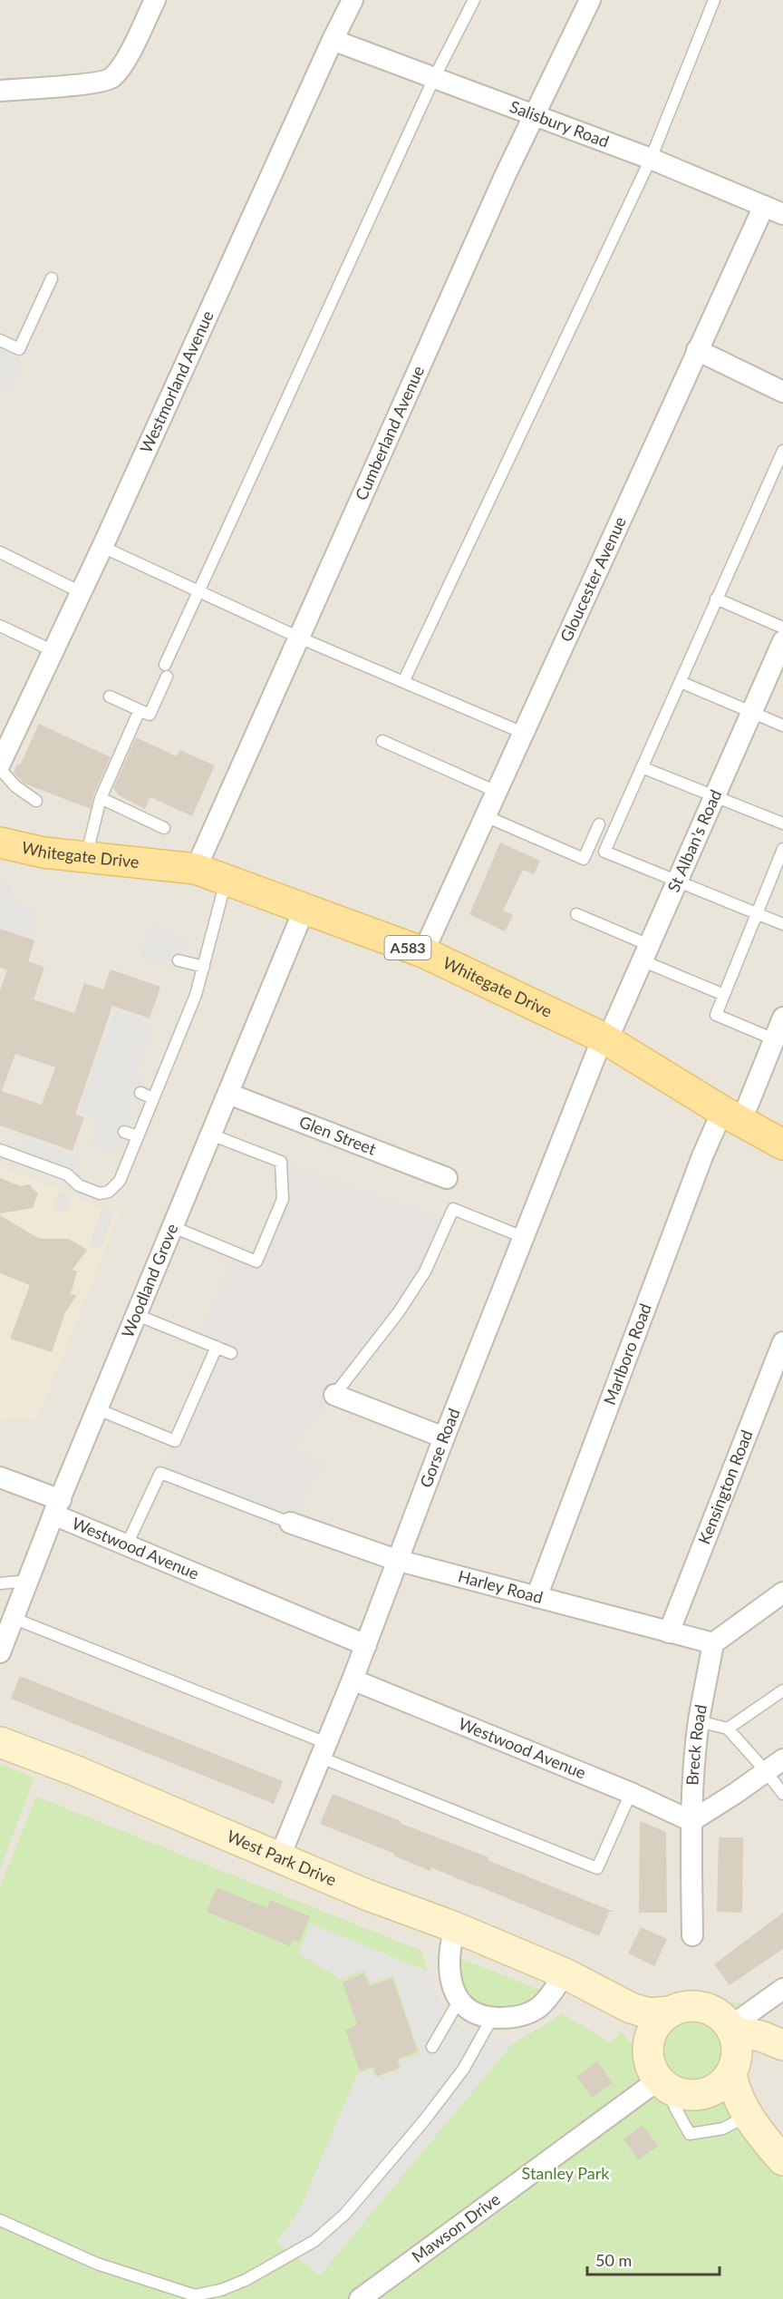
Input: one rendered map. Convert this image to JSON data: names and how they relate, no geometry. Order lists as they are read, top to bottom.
{
  "streets": {
    "main road": ["Whitegate Drive", "A583"],
    "street": [
      "Salisbury Road",
      "Westmorland Avenue",
      "Cumberland Avenue",
      "Gloucester Avenue",
      "St Alban's Road",
      "Glen Street",
      "Woodland Grove",
      "Marlboro Road",
      "Gorse Road",
      "Kensington Road",
      "Westwood Avenue",
      "Harley Road",
      "Breck Road",
      "West Park Drive",
      "Mawson Drive"
    ]
  },
  "crossings": [
    ["Salisbury Road", "Westmorland Avenue"],
    ["Salisbury Road", "Cumberland Avenue"],
    ["Salisbury Road", "Gloucester Avenue"],
    ["Cumberland Avenue", "Whitegate Drive"],
    ["Gloucester Avenue", "Whitegate Drive"],
    ["St Alban's Road", "Whitegate Drive"],
    ["St Alban's Road", "Gorse Road"],
    ["Whitegate Drive", "Woodland Grove"],
    ["Whitegate Drive", "Marlboro Road"],
    ["Whitegate Drive", "Gorse Road"],
    ["Glen Street", "Woodland Grove"],
    ["Woodland Grove", "Westwood Avenue"],
    ["Marlboro Road", "Harley Road"],
    ["Gorse Road", "Westwood Avenue"],
    ["Gorse Road", "Harley Road"],
    ["Gorse Road", "West Park Drive"],
    ["Kensington Road", "Harley Road"],
    ["Westwood Avenue", "Breck Road"],
    ["Harley Road", "Breck Road"],
    ["West Park Drive", "Mawson Drive"]
  ],
  "parks": ["Stanley Park"],
  "scale_bar": "50 m"
}
